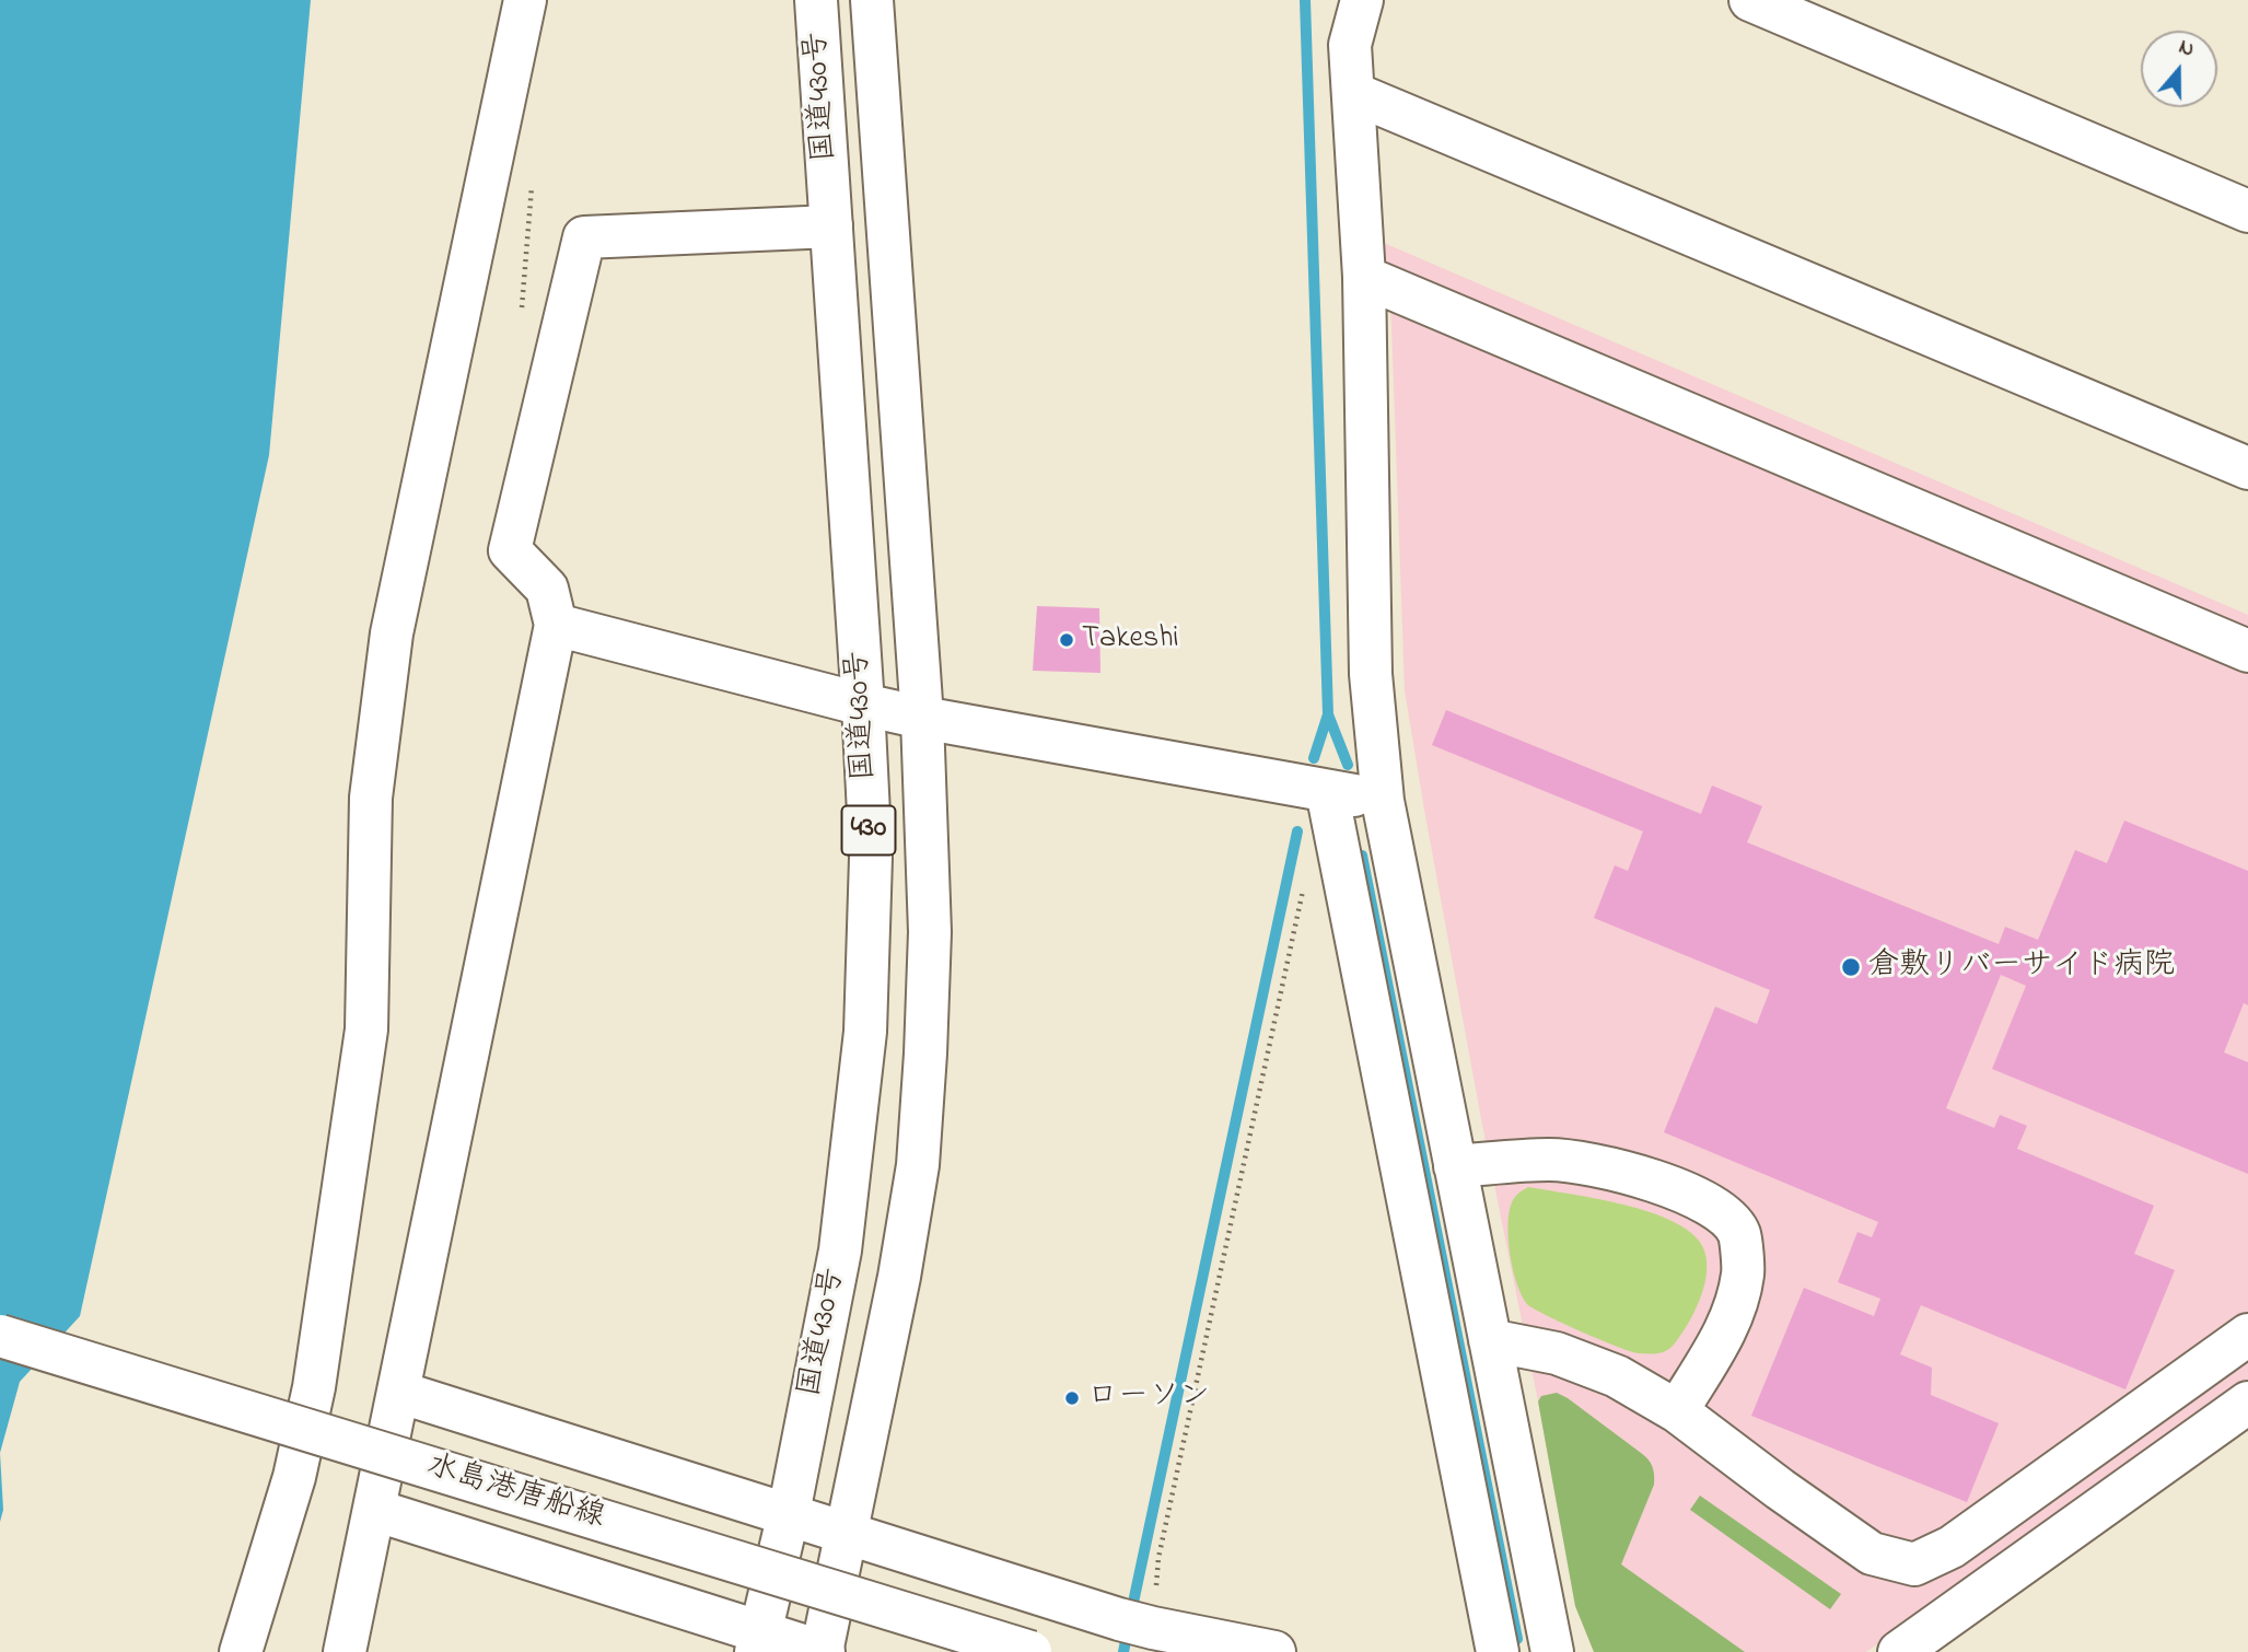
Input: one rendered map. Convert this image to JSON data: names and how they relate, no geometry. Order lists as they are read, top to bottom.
{
  "streets": {
    "main road": ["国道430号", "430", "水島港唐船線"]
  },
  "places": ["Takeshi", "倉敷リバーサイド病院", "ローソン"],
  "north": "top"
}
